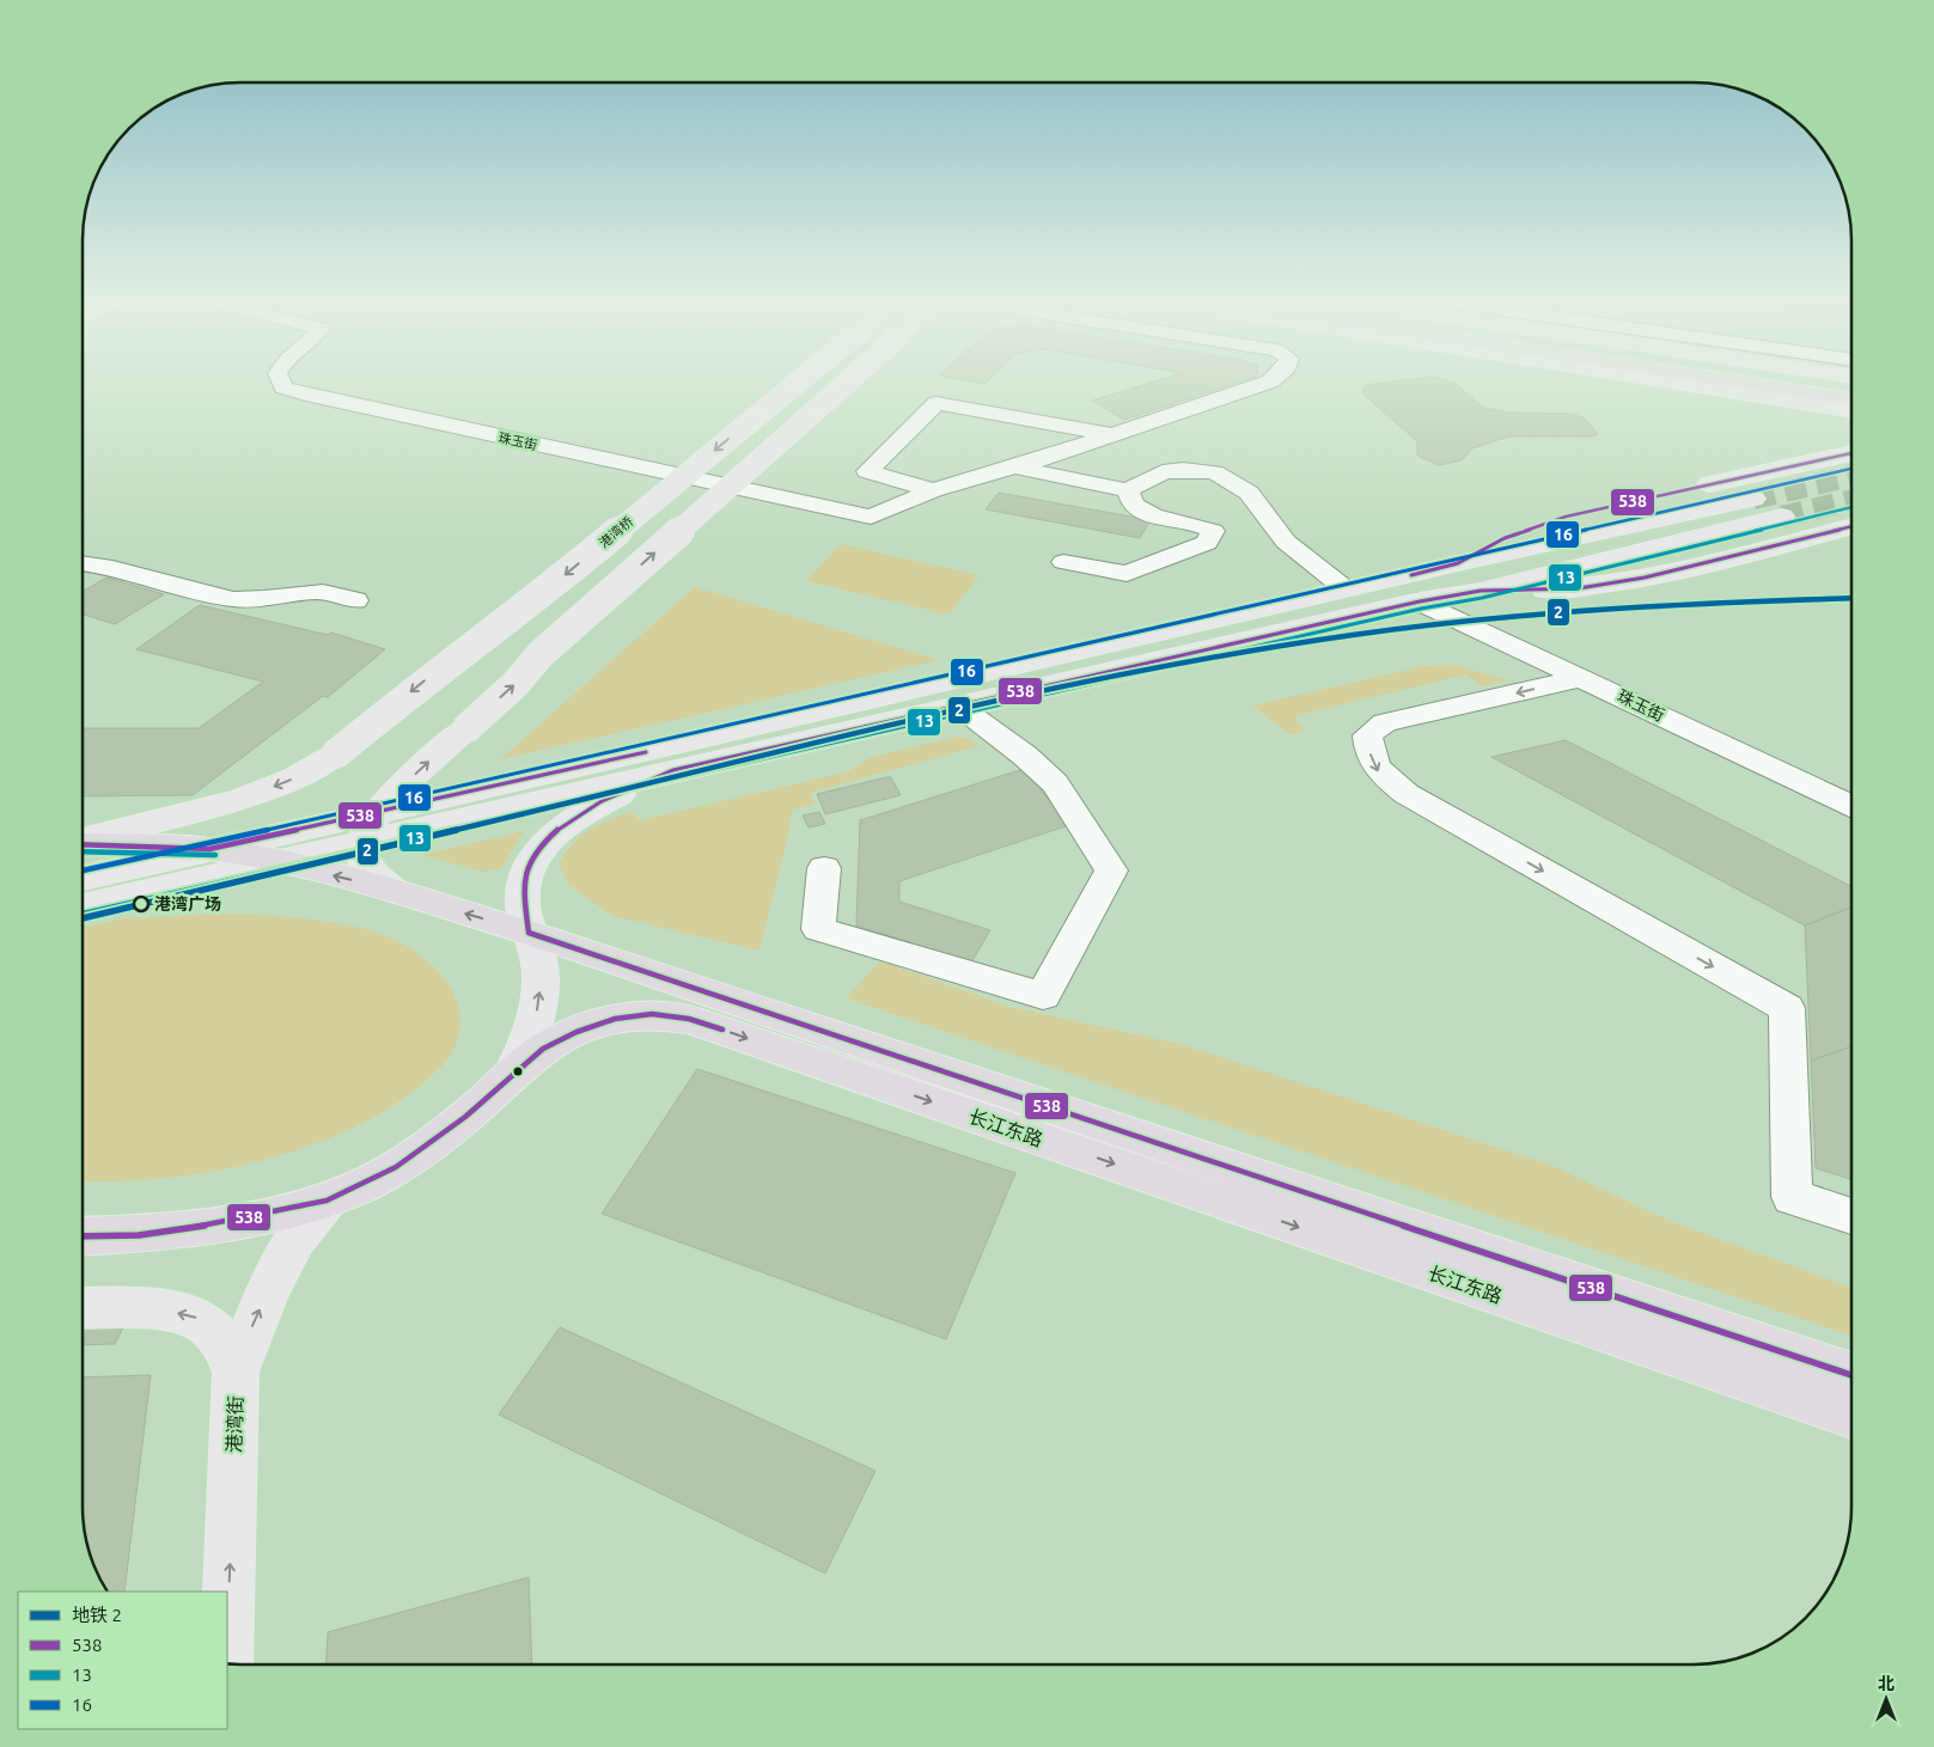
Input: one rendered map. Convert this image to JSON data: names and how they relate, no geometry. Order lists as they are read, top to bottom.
{
  "streets": {
    "highway": ["长江东路"],
    "main road": ["港湾桥", "港湾街"],
    "street": ["珠玉街"]
  },
  "crossings": [
    ["长江东路", "港湾街"]
  ],
  "one_way": ["港湾街"],
  "places": ["港湾广场"],
  "lines": [
    "transit line 538",
    "transit line 16",
    "transit line 13",
    "metro line 2"
  ],
  "legend": [
    "地铁 2",
    "538",
    "13",
    "16"
  ],
  "north": "top"
}
